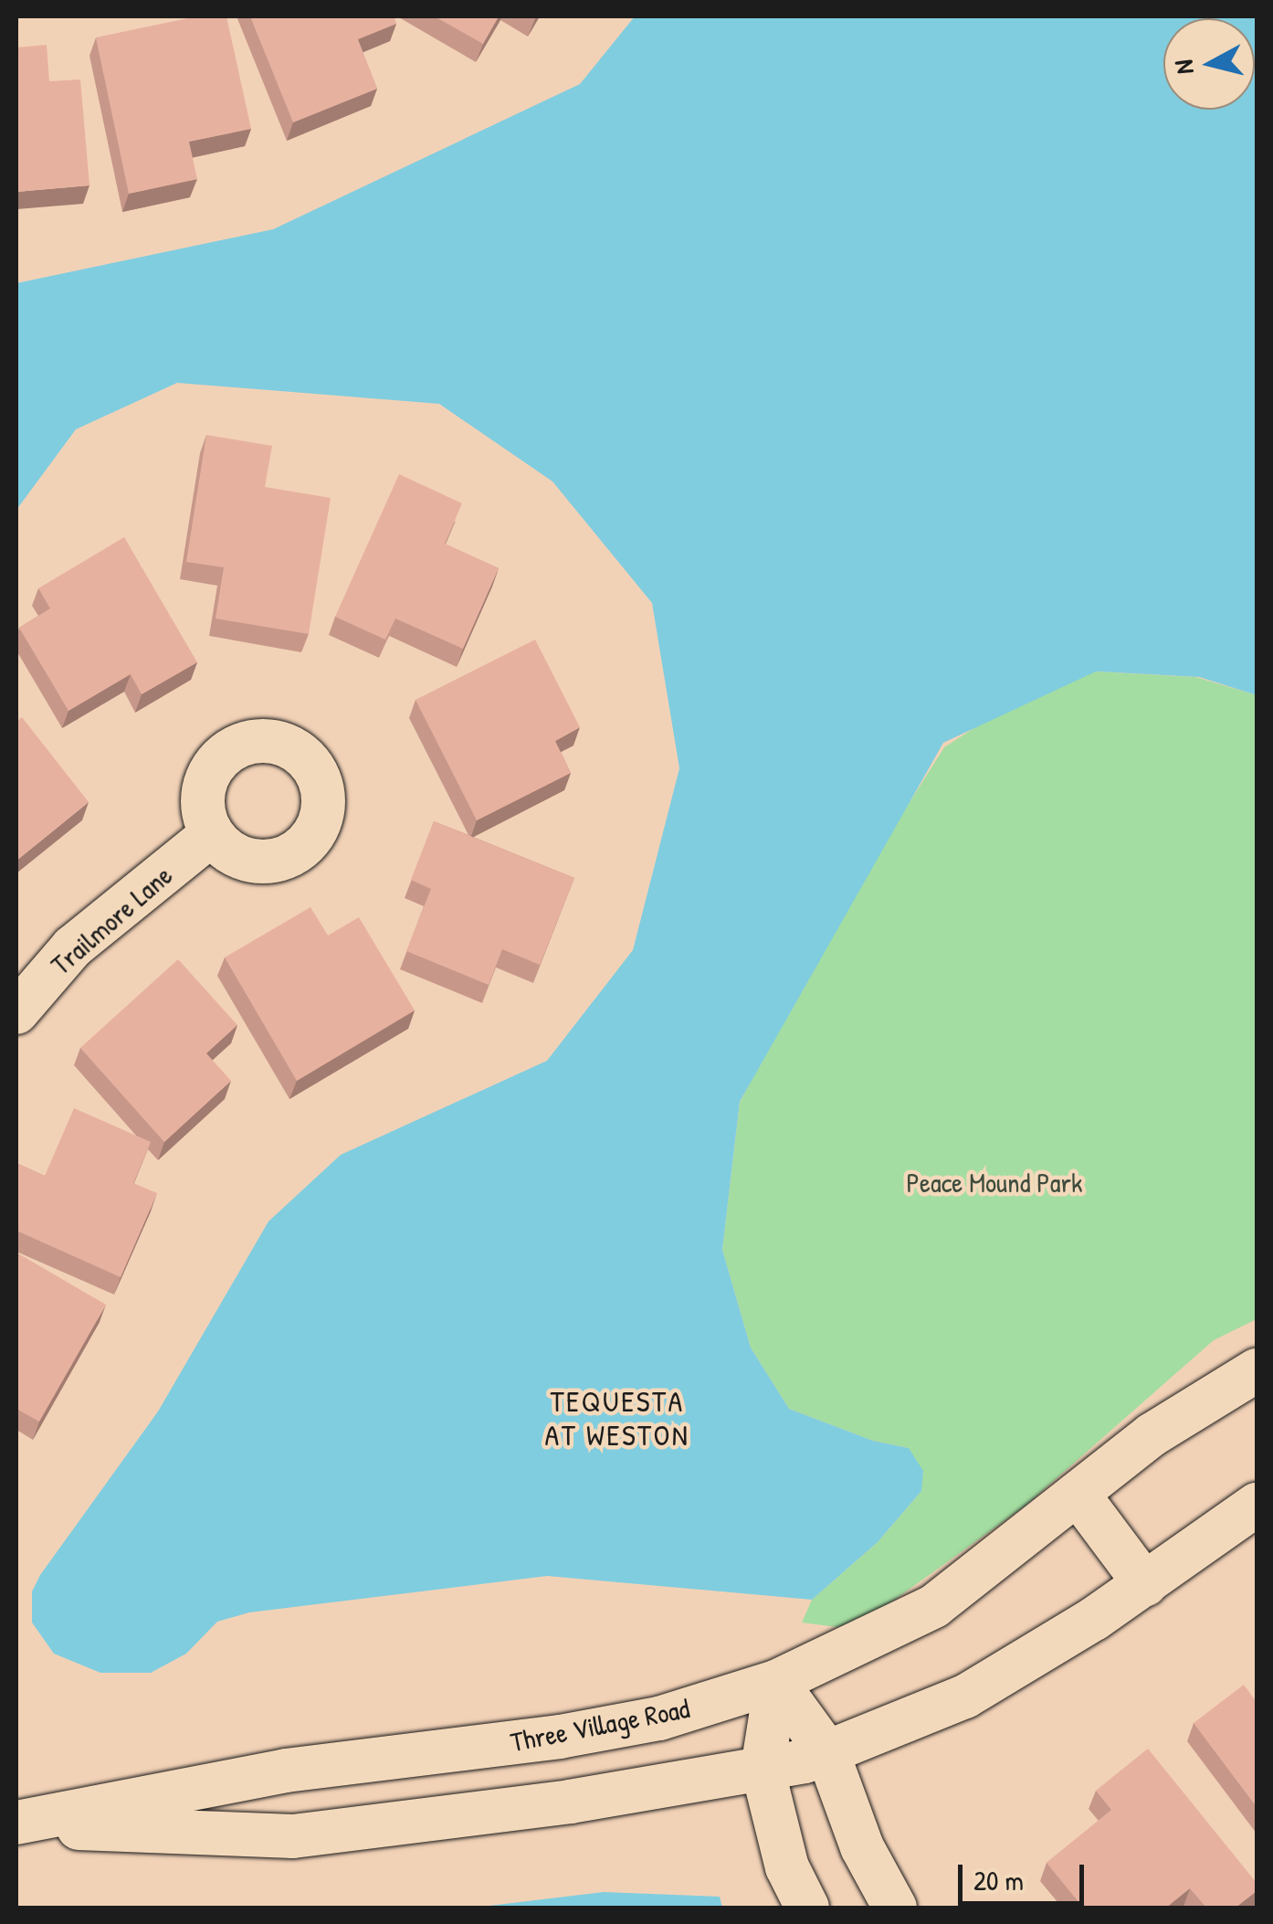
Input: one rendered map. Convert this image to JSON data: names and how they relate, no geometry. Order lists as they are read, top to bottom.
{
  "streets": {
    "street": ["Trailmore Lane", "Three Village Road"]
  },
  "districts": ["TEQUESTA AT WESTON"],
  "parks": ["Peace Mound Park"],
  "scale_bar": "20 m",
  "north": "left"
}
